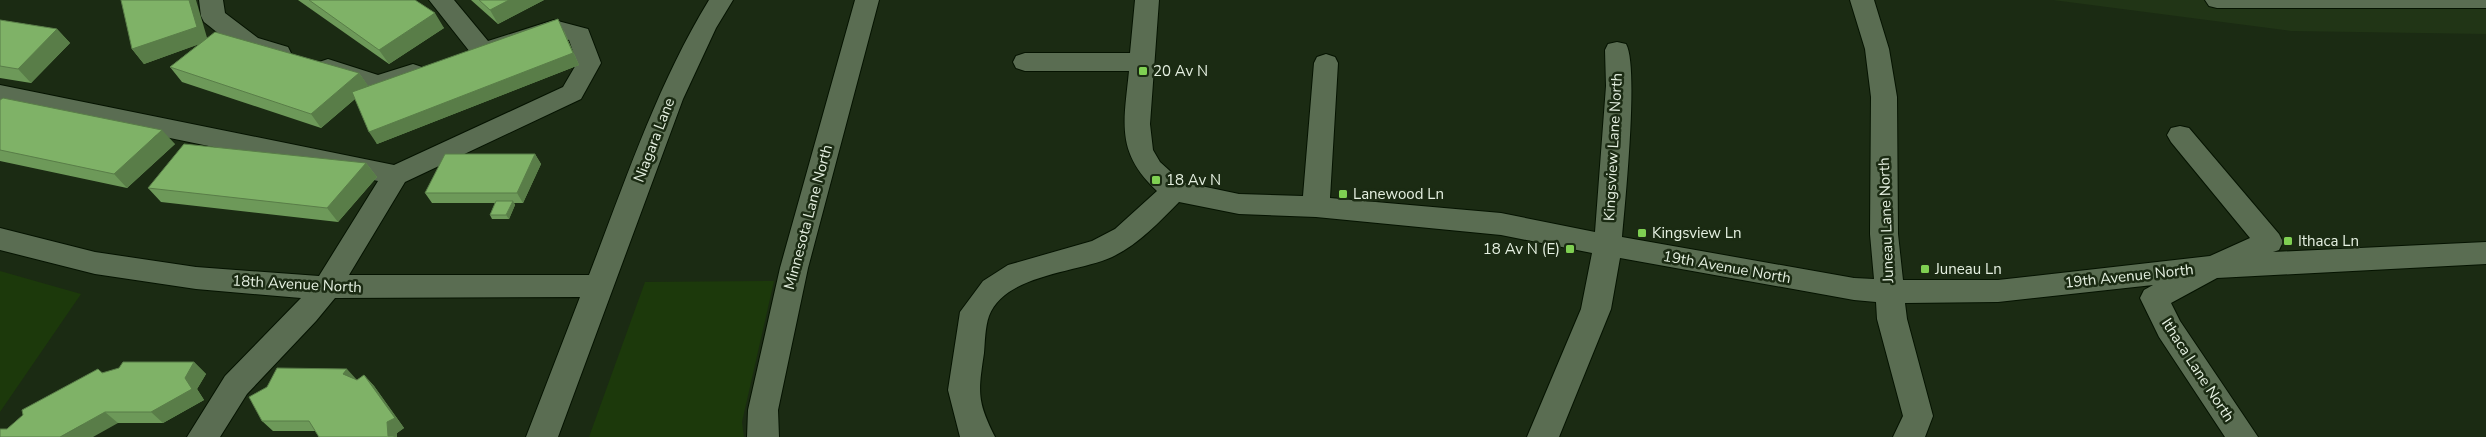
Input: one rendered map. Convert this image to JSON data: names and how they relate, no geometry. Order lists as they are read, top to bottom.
{
  "streets": {
    "street": [
      "Niagara Lane",
      "Kingsview Lane North",
      "Minnesota Lane North",
      "Juneau Lane North",
      "19th Avenue North",
      "18th Avenue North",
      "Ithaca Lane North"
    ]
  },
  "crossings": [
    ["Niagara Lane", "18th Avenue North"],
    ["Kingsview Lane North", "19th Avenue North"],
    ["Juneau Lane North", "19th Avenue North"],
    ["19th Avenue North", "Ithaca Lane North"]
  ],
  "places": {
    "transit": [
      "20 Av N",
      "18 Av N",
      "Lanewood Ln",
      "Kingsview Ln",
      "Ithaca Ln",
      "18 Av N (E)",
      "Juneau Ln"
    ]
  }
}
